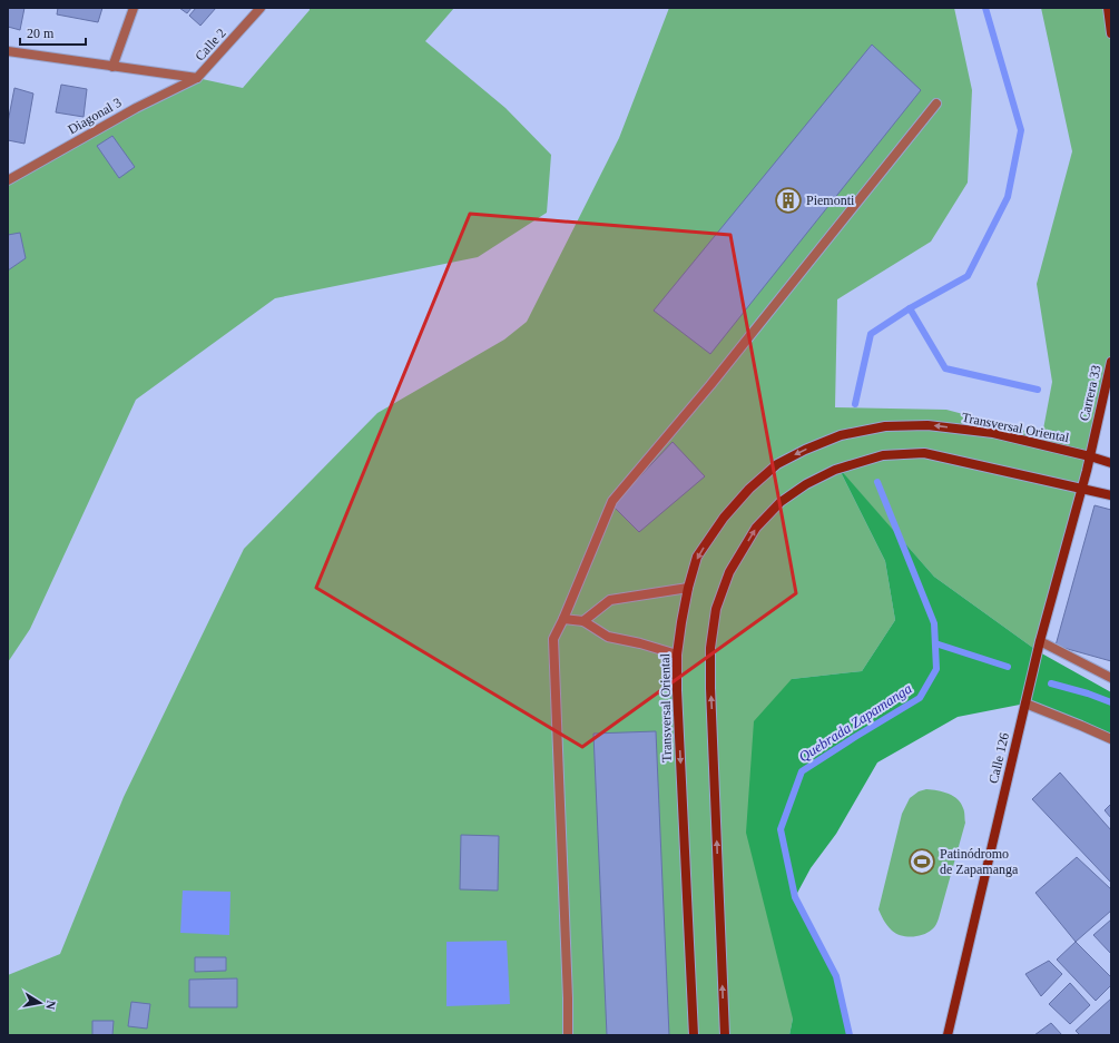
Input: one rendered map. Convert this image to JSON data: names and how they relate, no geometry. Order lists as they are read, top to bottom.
{
  "streets": {
    "main road": ["Carrera 33", "Transversal Oriental", "Calle 126"],
    "street": ["Calle 2", "Diagonal 3"]
  },
  "crossings": [
    ["Calle 2", "Diagonal 3"],
    ["Carrera 33", "Transversal Oriental"],
    ["Carrera 33", "Calle 126"]
  ],
  "water": ["Quebrada Zapamanga"],
  "places": {
    "building": ["Piemonti"],
    "sports": ["Patinódromo de Zapamanga"]
  },
  "scale_bar": "20 m",
  "north": "right"
}
